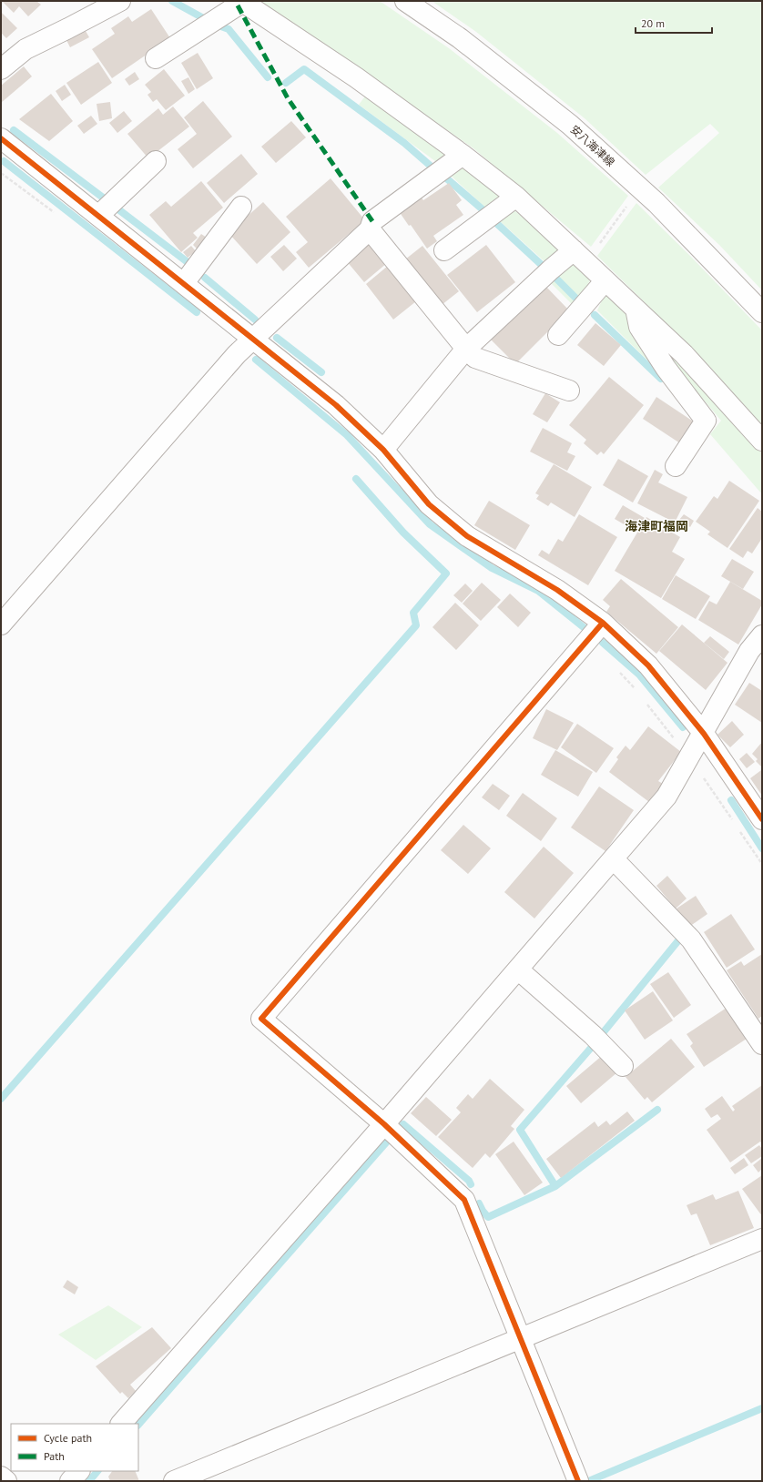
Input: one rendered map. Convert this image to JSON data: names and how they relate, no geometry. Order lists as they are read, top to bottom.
{
  "streets": {
    "street": ["安八海津線"]
  },
  "districts": ["海津町福岡"],
  "legend": ["Cycle path", "Path"],
  "scale_bar": "20 m"
}
